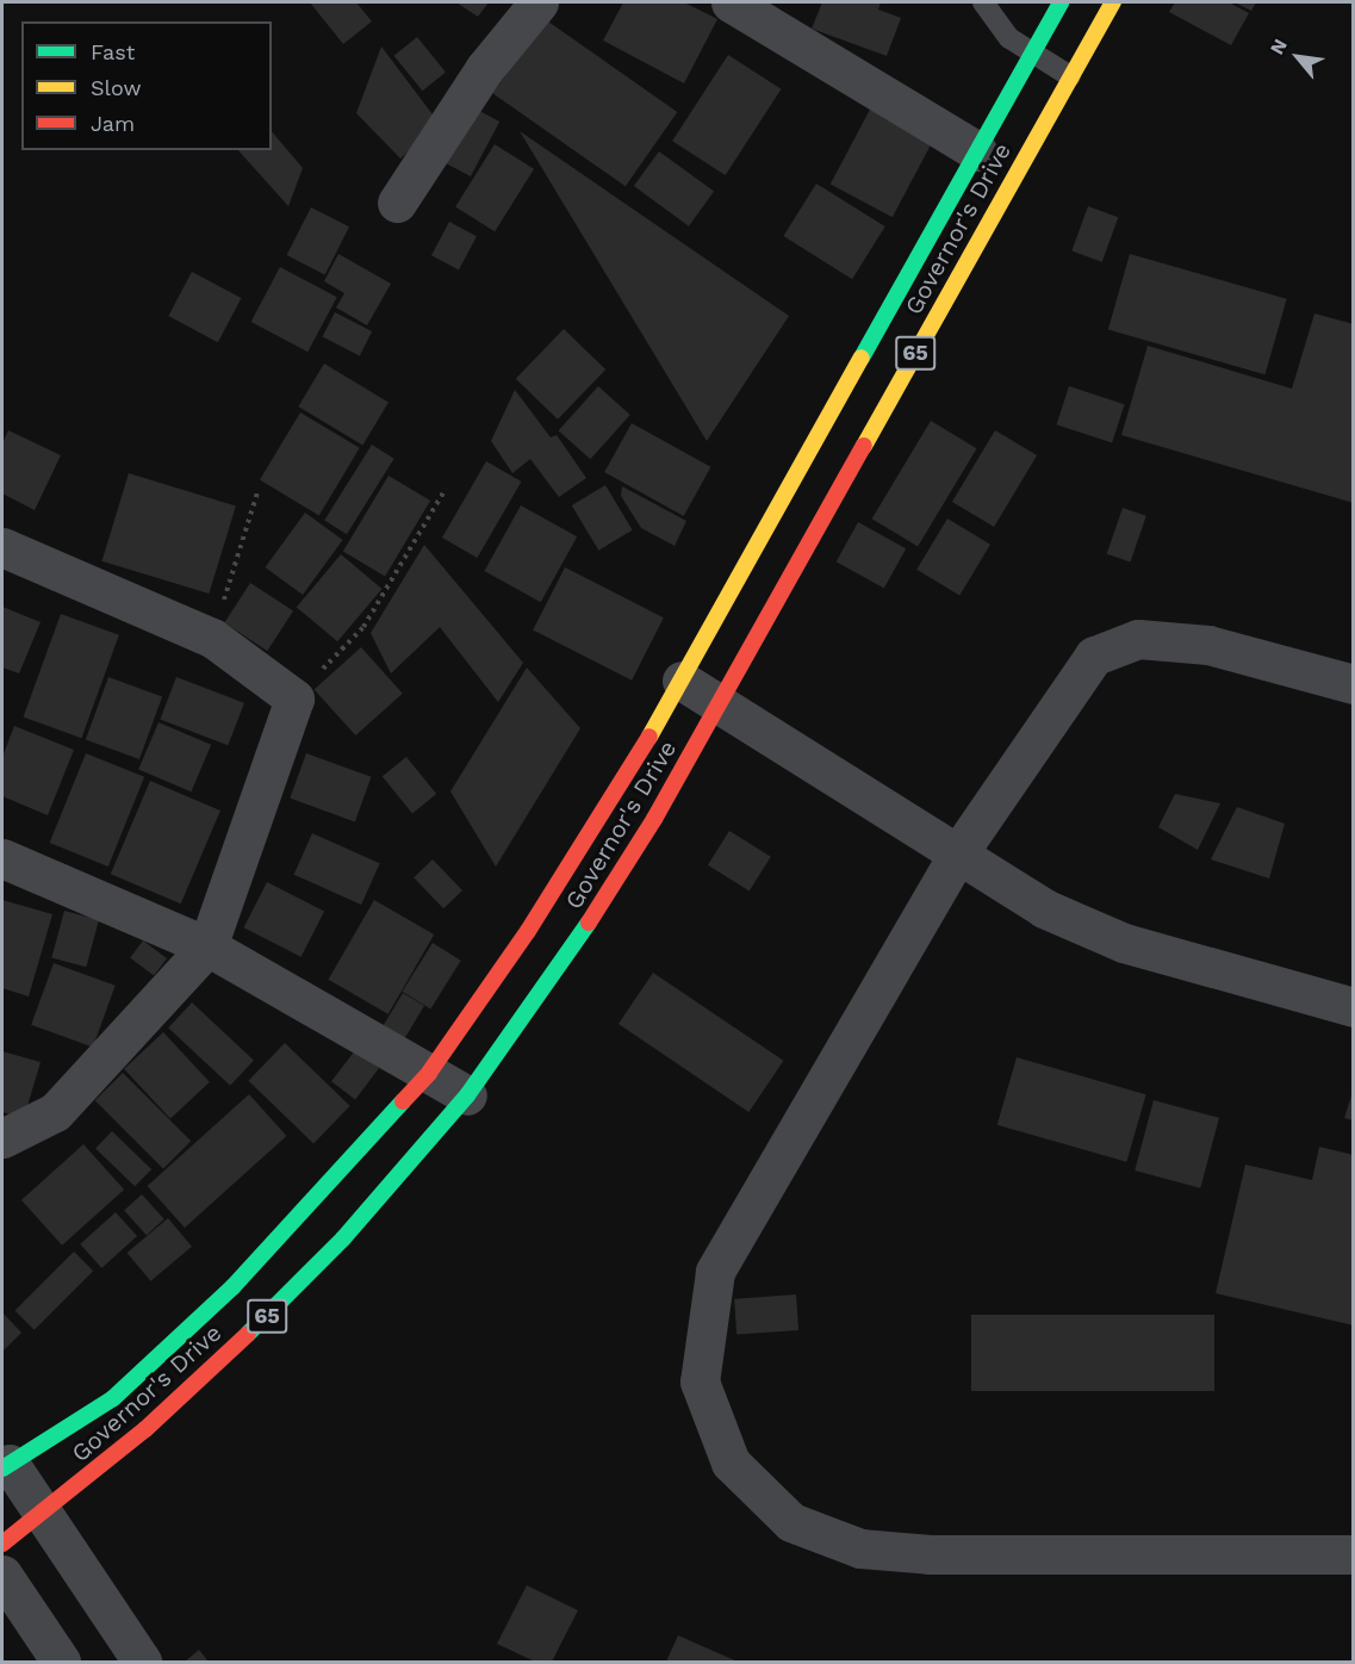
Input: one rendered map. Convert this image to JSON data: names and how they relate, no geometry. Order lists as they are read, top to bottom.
{
  "streets": {
    "highway": ["Governor's Drive", "65"]
  },
  "legend": ["Fast", "Slow", "Jam"],
  "north": "top left"
}
